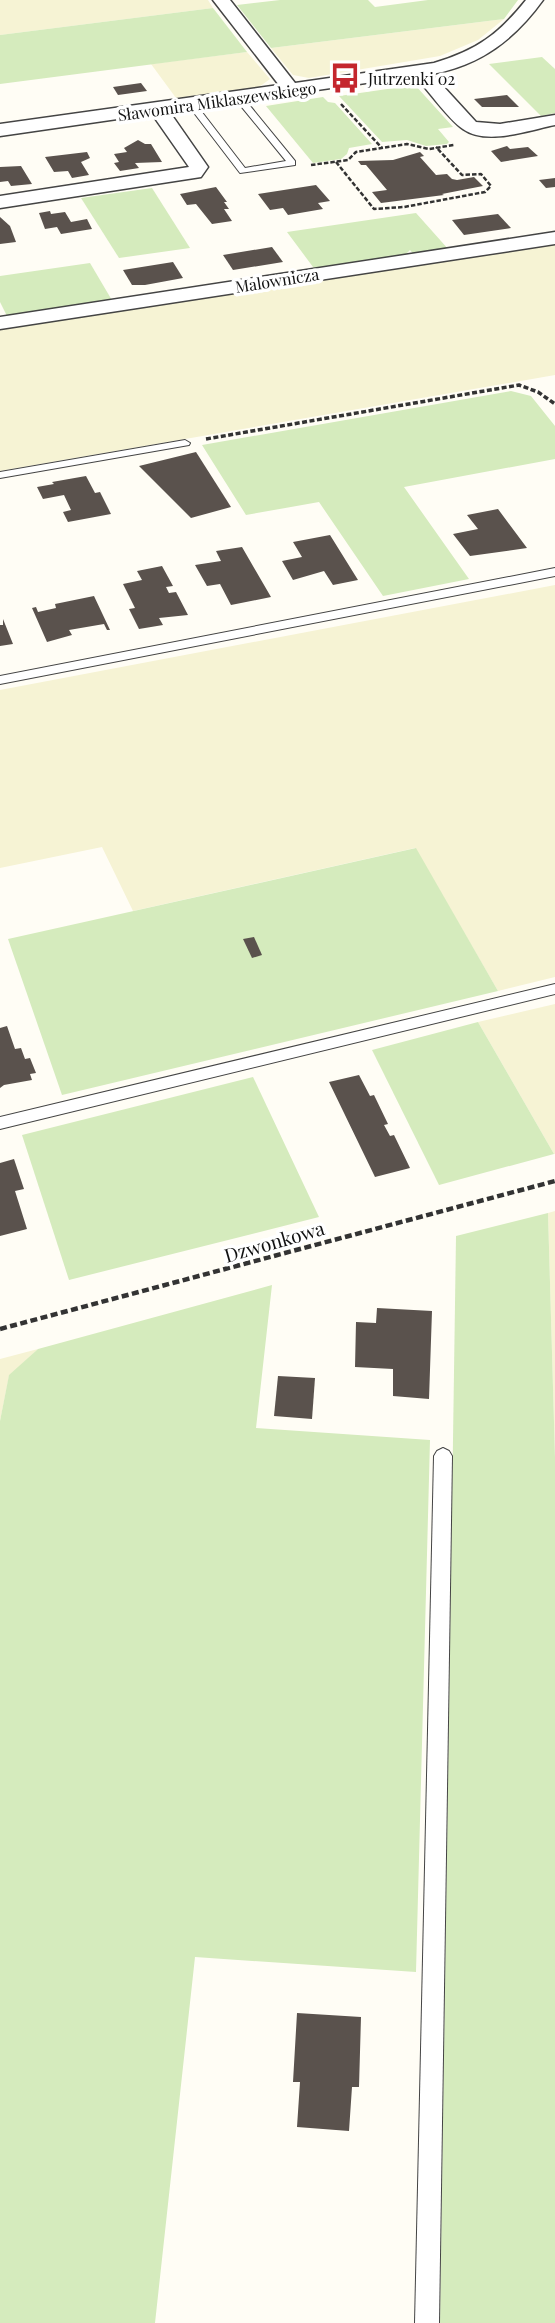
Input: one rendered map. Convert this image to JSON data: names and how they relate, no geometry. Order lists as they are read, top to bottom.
{
  "streets": {
    "street": ["Sławomira Miklaszewskiego", "Malownicza"],
    "path": ["Dzwonkowa"]
  },
  "places": {
    "bus stop": ["Jutrzenki 02"]
  }
}
